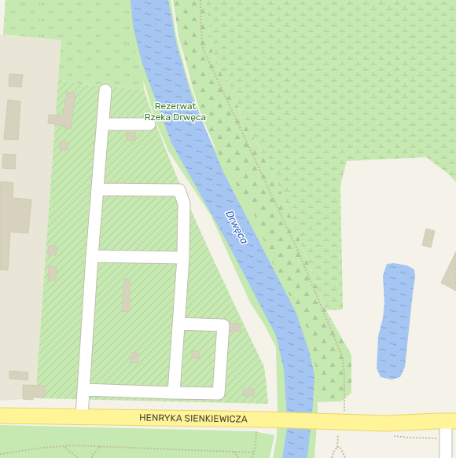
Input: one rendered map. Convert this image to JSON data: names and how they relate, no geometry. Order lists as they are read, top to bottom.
{
  "streets": {
    "main road": ["HENRYKA SIENKIEWICZA"]
  },
  "water": ["Drwęca"],
  "parks": ["Rezerwat Rzeka Drwęca"]
}
